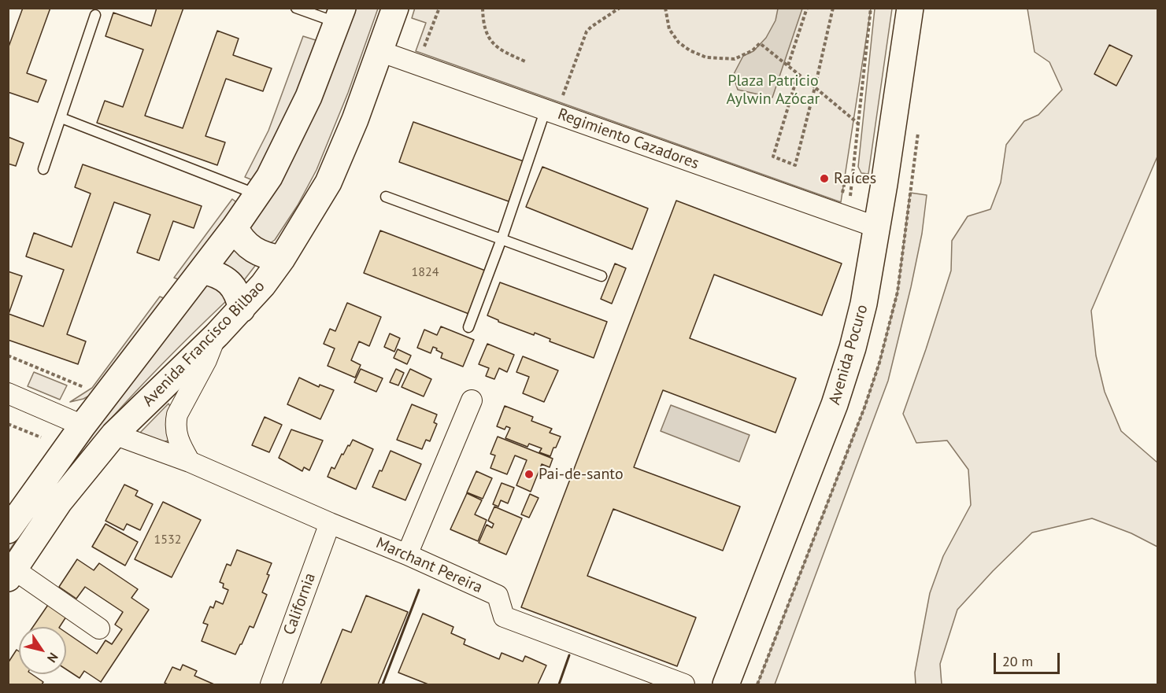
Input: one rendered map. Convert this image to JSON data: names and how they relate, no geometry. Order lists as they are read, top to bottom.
{
  "streets": {
    "main road": ["Avenida Francisco Bilbao", "Avenida Pocuro"],
    "street": ["Regimiento Cazadores", "Marchant Pereira", "California"]
  },
  "crossings": [
    ["Regimiento Cazadores", "Avenida Francisco Bilbao"],
    ["Regimiento Cazadores", "Avenida Pocuro"],
    ["Avenida Francisco Bilbao", "Marchant Pereira"],
    ["Marchant Pereira", "California"]
  ],
  "parks": ["Plaza Patricio Aylwin Azócar"],
  "places": ["Raíces", "Pai-de-santo"],
  "house_numbers": ["1824", "1532"],
  "scale_bar": "20 m",
  "north": "bottom right"
}
